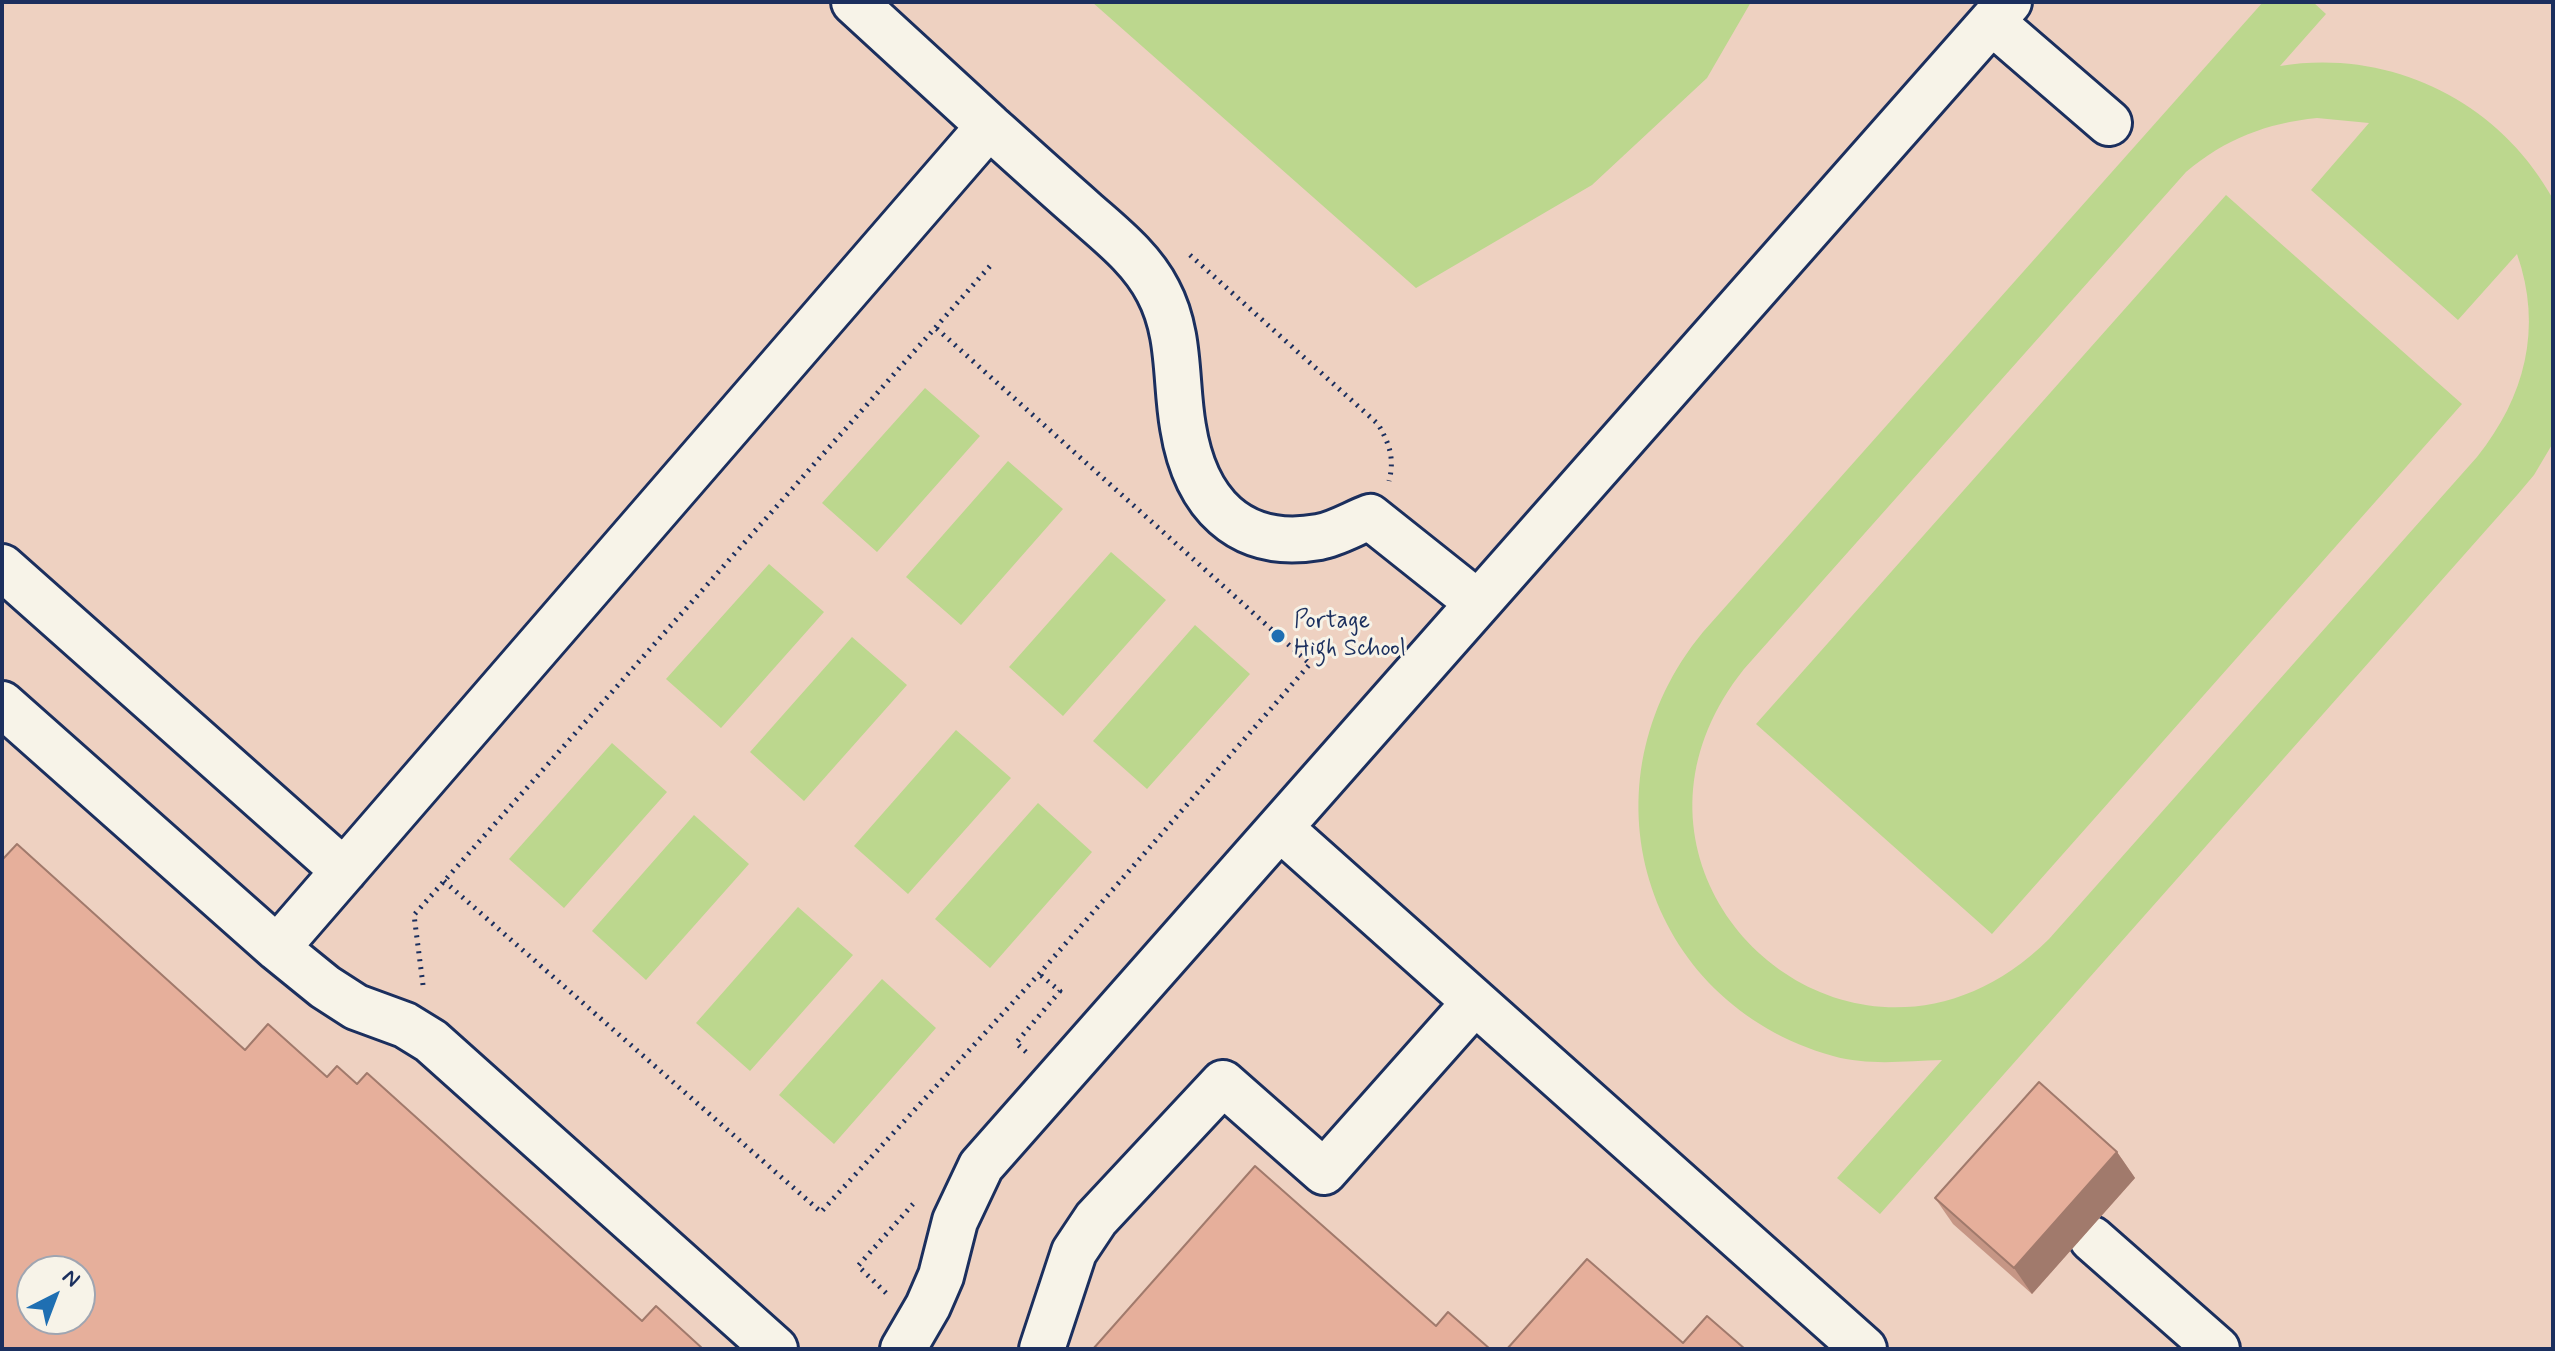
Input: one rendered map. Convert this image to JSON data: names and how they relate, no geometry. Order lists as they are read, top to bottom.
{
  "places": ["Portage High School"],
  "north": "top right"
}
